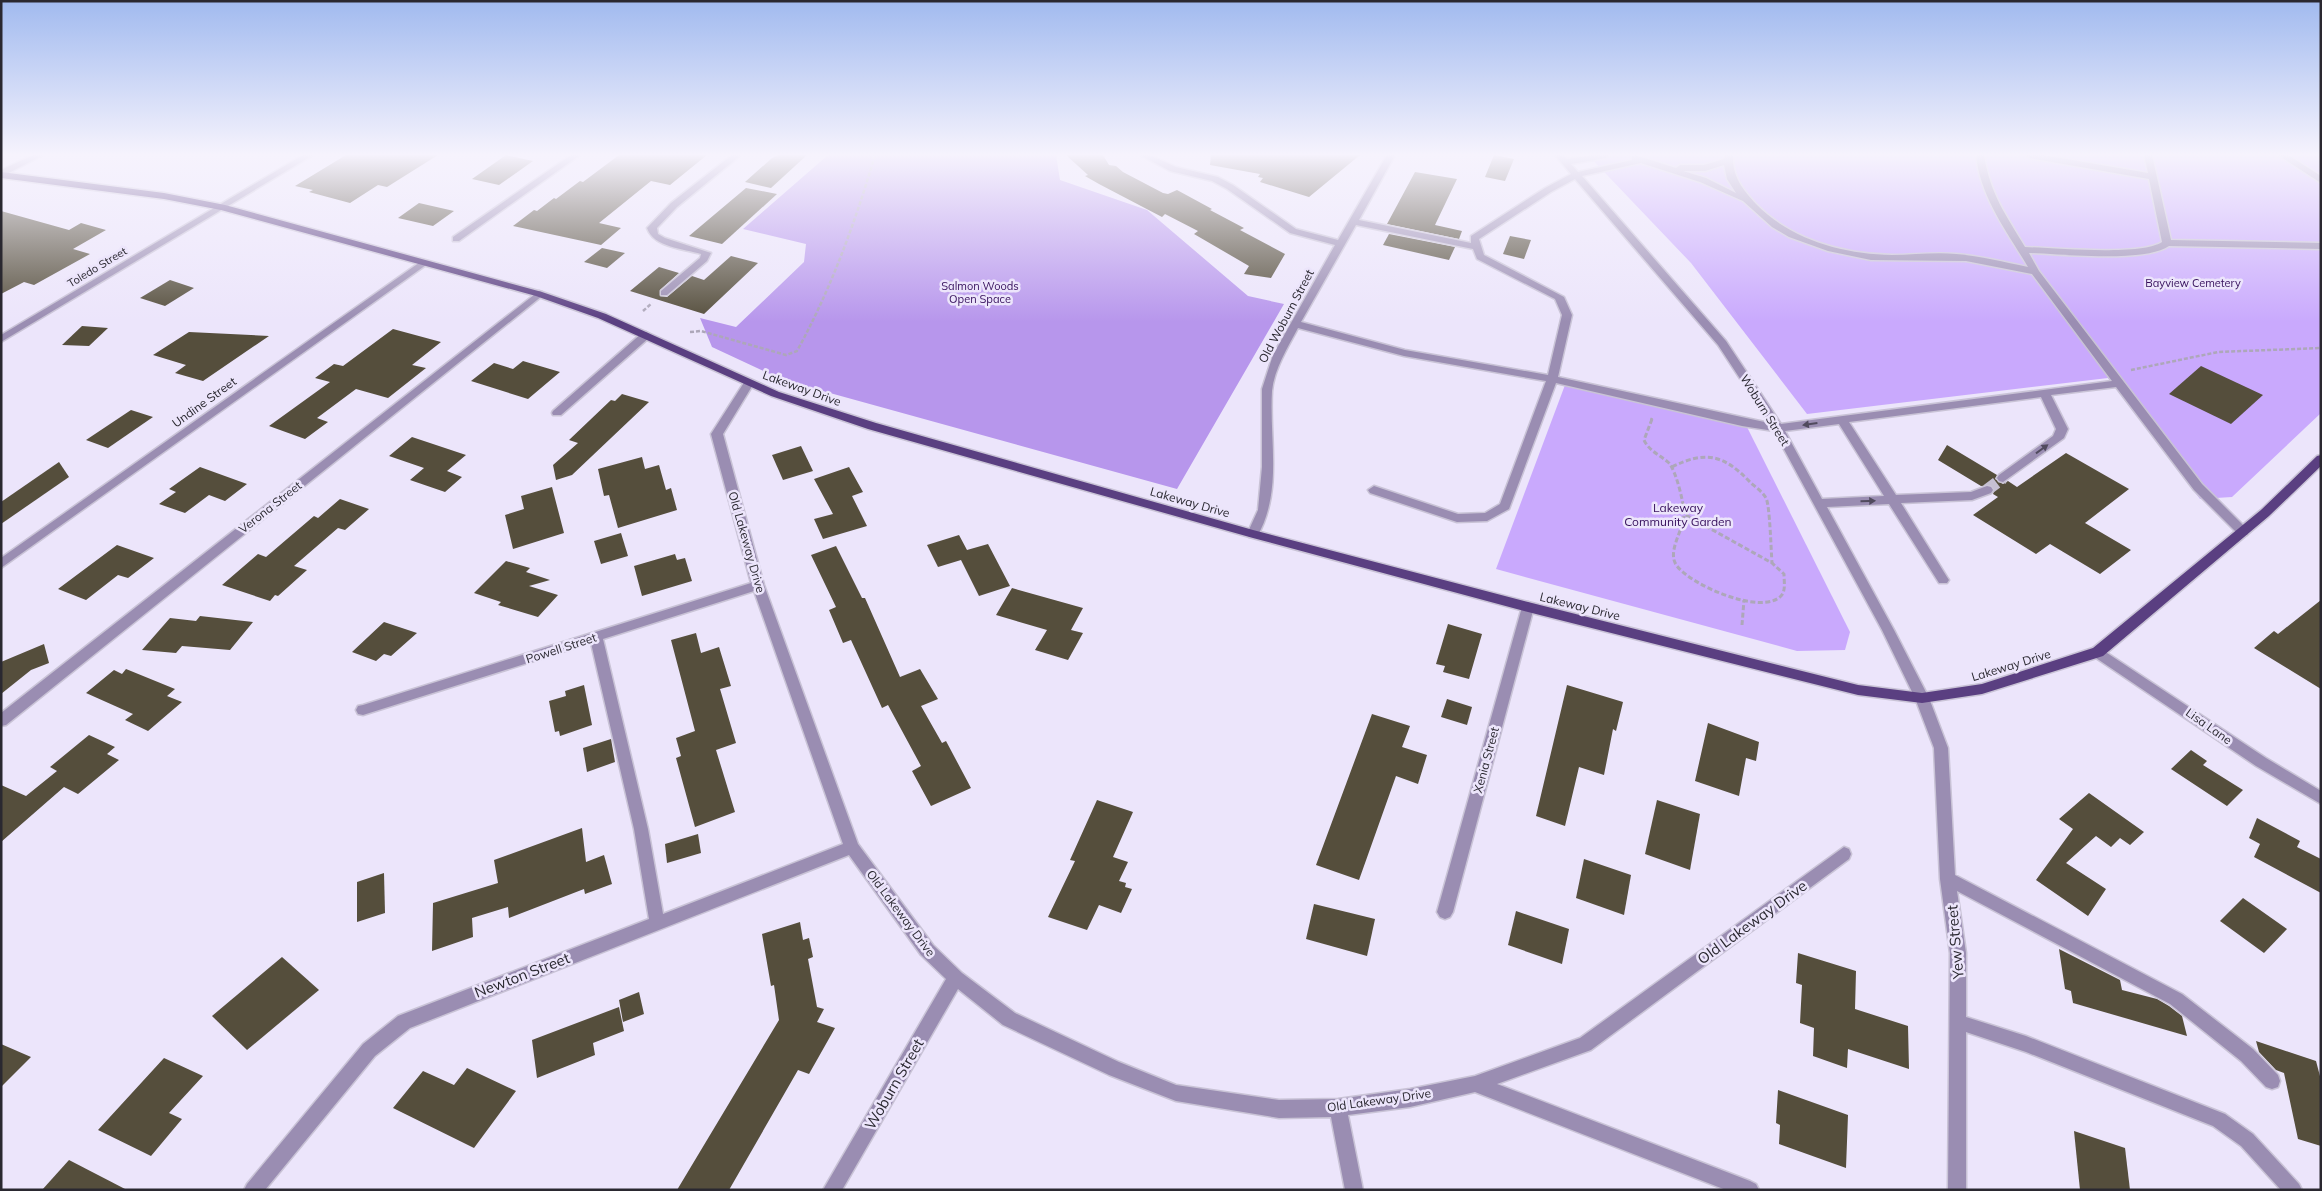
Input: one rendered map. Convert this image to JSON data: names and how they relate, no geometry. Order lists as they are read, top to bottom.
{
  "streets": {
    "main road": ["Lakeway Drive"],
    "street": [
      "Toledo Street",
      "Old Woburn Street",
      "Undine Street",
      "Woburn Street",
      "Verona Street",
      "Old Lakeway Drive",
      "Powell Street",
      "Lisa Lane",
      "Xenia Street",
      "Yew Street",
      "Newton Street"
    ]
  },
  "crossings": [
    ["Old Woburn Street", "Lakeway Drive"],
    ["Lakeway Drive", "Undine Street"],
    ["Lakeway Drive", "Woburn Street"],
    ["Lakeway Drive", "Verona Street"],
    ["Lakeway Drive", "Old Lakeway Drive"],
    ["Lakeway Drive", "Lisa Lane"],
    ["Lakeway Drive", "Xenia Street"],
    ["Lakeway Drive", "Yew Street"],
    ["Woburn Street", "Old Lakeway Drive"],
    ["Woburn Street", "Yew Street"],
    ["Old Lakeway Drive", "Powell Street"],
    ["Old Lakeway Drive", "Newton Street"]
  ],
  "parks": ["Bayview Cemetery", "Salmon Woods Open Space", "Lakeway Community Garden"]
}
